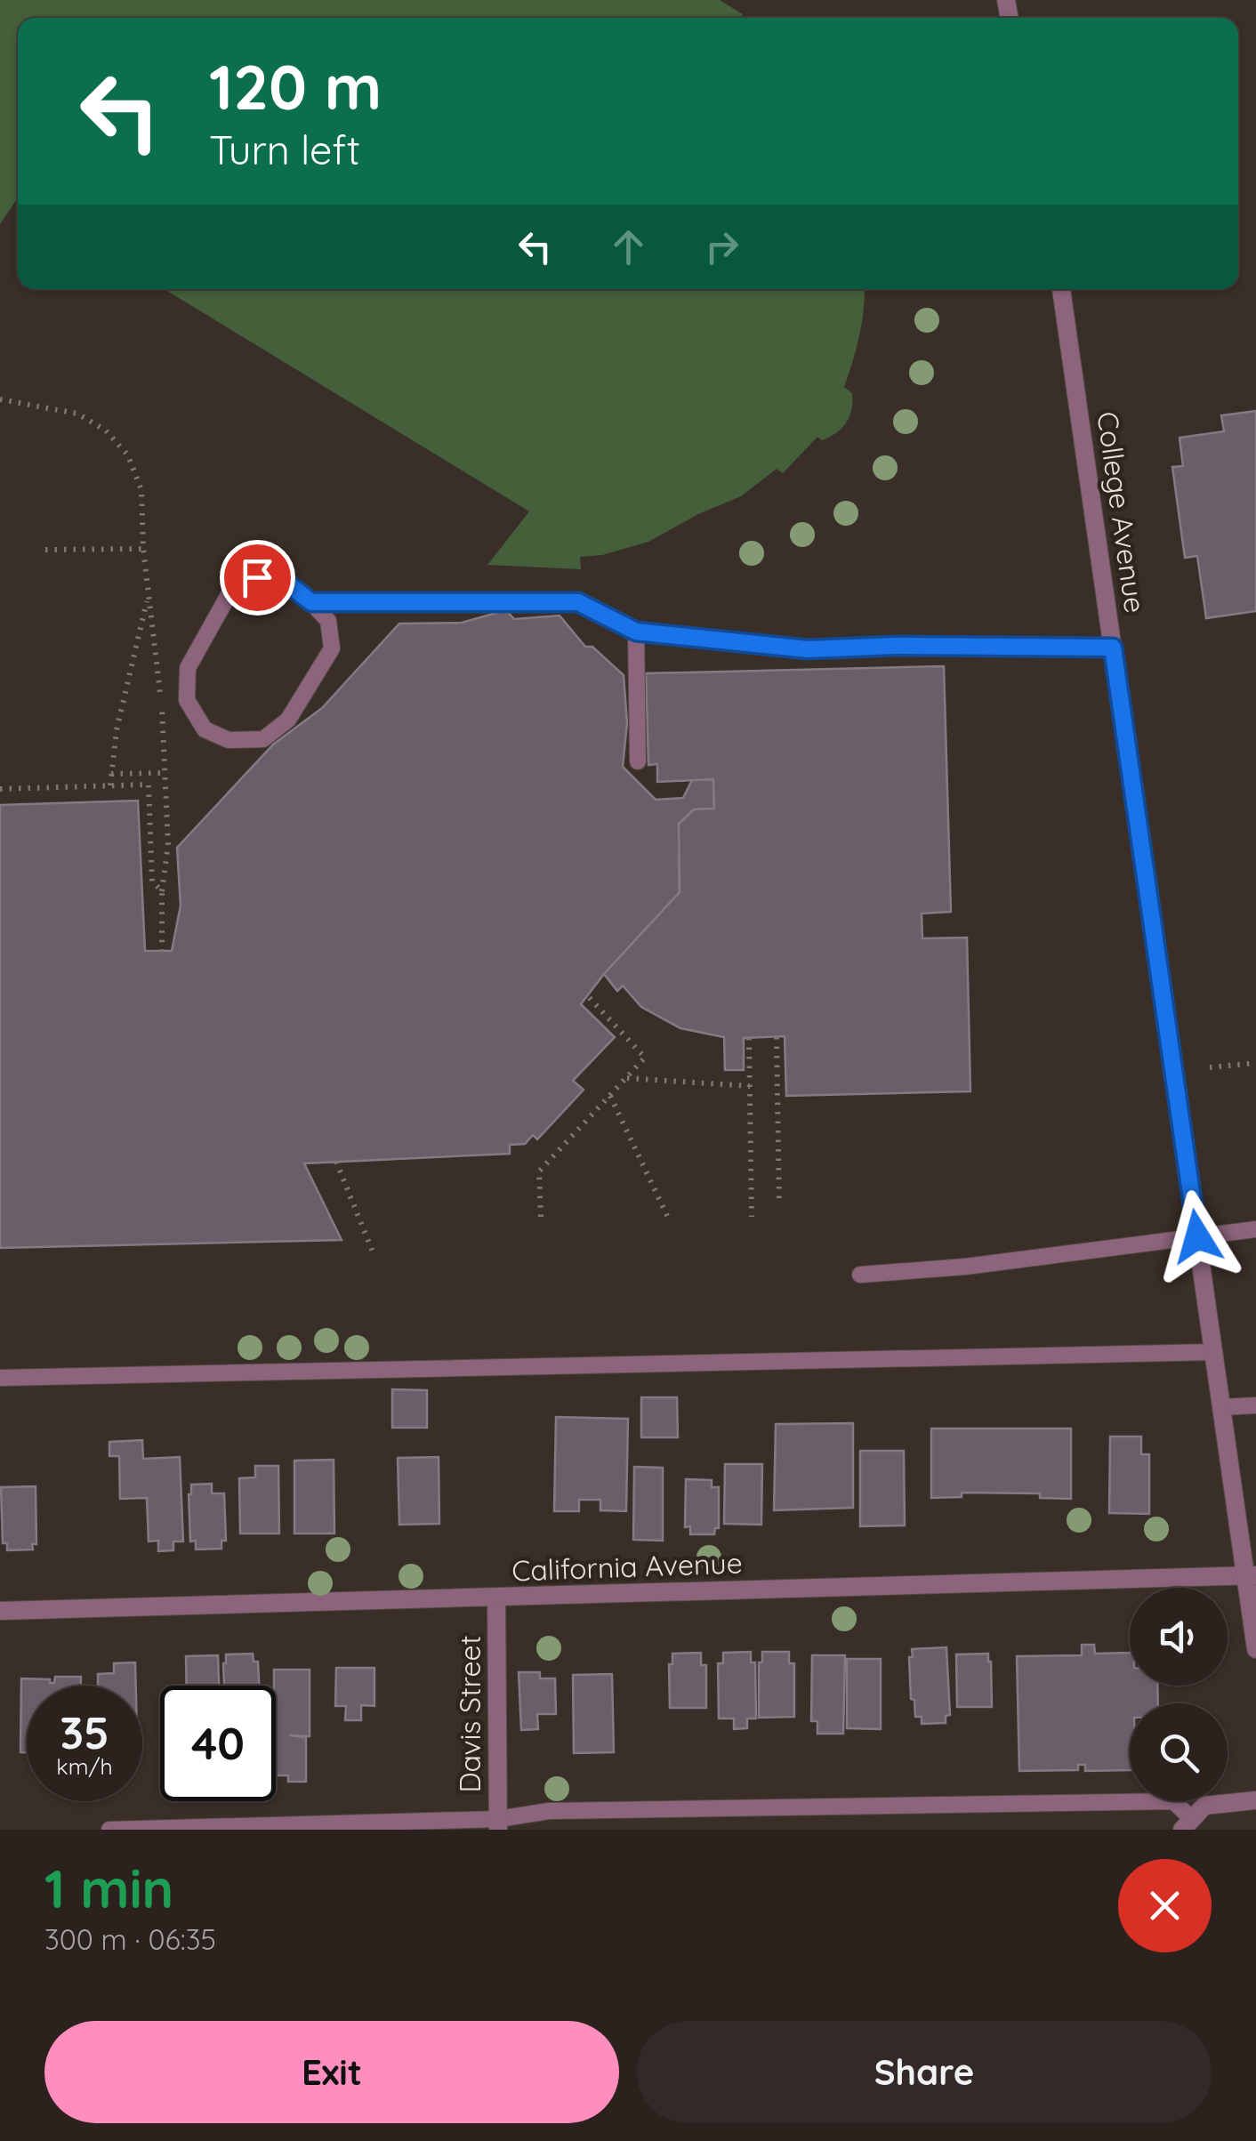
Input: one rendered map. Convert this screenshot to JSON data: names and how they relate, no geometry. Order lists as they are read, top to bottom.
{
  "streets": {
    "street": ["College Avenue", "California Avenue", "Davis Street"]
  },
  "crossings": [
    ["College Avenue", "California Avenue"],
    ["California Avenue", "Davis Street"]
  ],
  "page": {
    "turn": ["120 m", "Turn left"],
    "speed": "35 km/h",
    "limit": "40",
    "heading": ["1 min", "300 m · 06:35"],
    "buttons": ["Exit", "Share"]
  }
}
